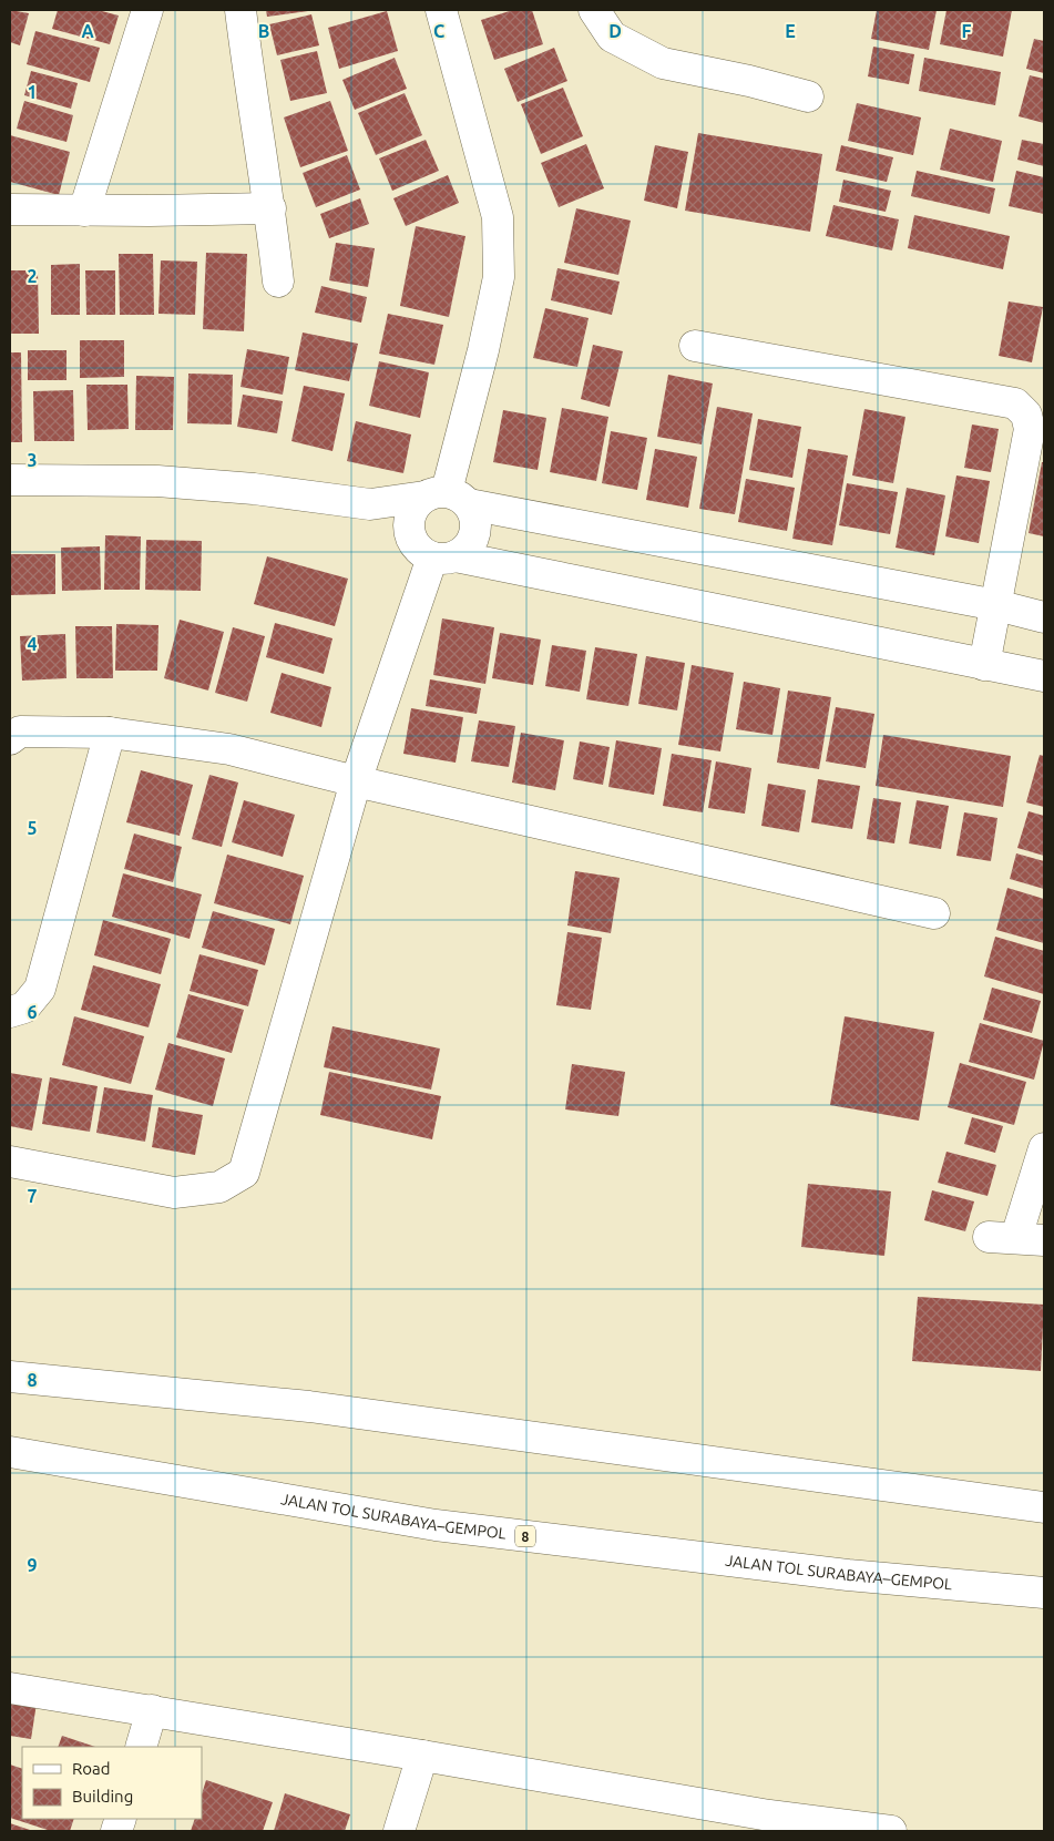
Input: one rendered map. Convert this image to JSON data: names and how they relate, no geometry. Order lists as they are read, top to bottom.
{
  "streets": {
    "main road": ["JALAN TOL SURABAYA–GEMPOL", "8"]
  },
  "legend": ["Road", "Building"],
  "grid": {
    "columns": [
      "A",
      "B",
      "C",
      "D",
      "E",
      "F"
    ],
    "rows": [
      "1",
      "2",
      "3",
      "4",
      "5",
      "6",
      "7",
      "8",
      "9"
    ]
  }
}
